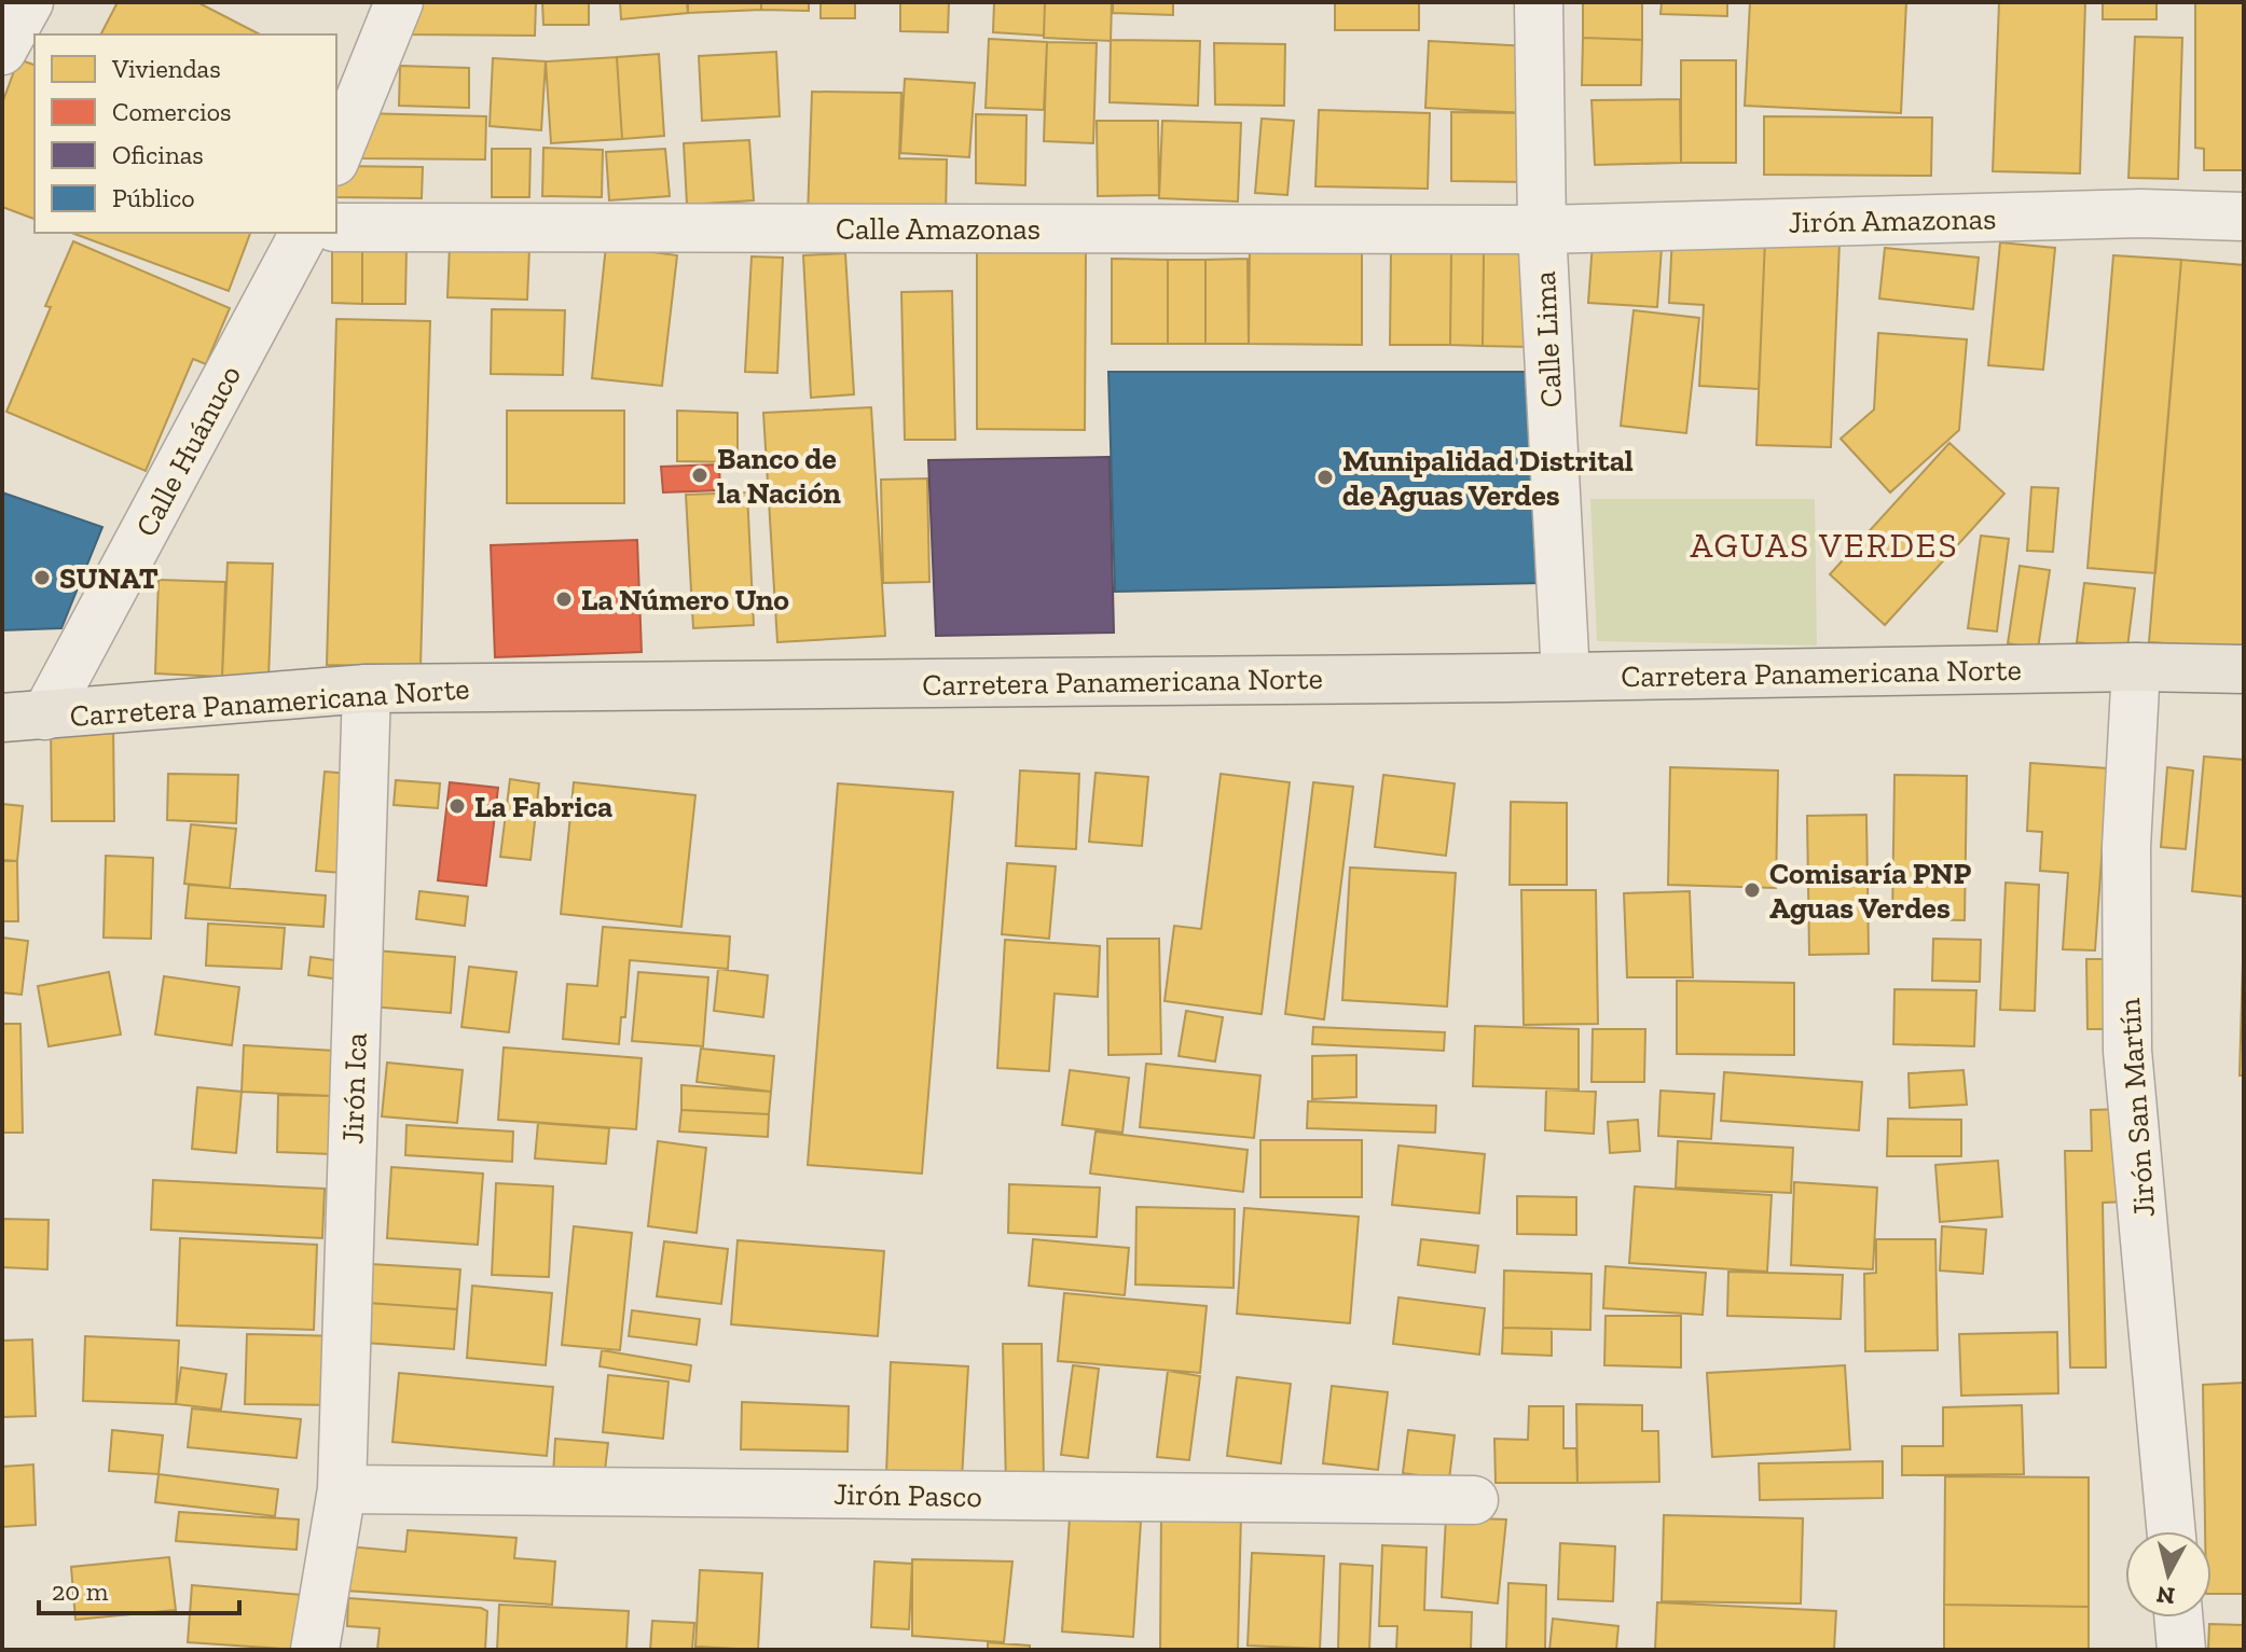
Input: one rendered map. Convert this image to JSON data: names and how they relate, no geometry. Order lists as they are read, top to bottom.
{
  "streets": {
    "main road": ["Carretera Panamericana Norte"],
    "street": [
      "Jirón Amazonas",
      "Calle Amazonas",
      "Calle Lima",
      "Calle Huánuco",
      "Jirón Ica",
      "Jirón San Martín",
      "Jirón Pasco"
    ]
  },
  "crossings": [
    ["Jirón Amazonas", "Calle Amazonas"],
    ["Jirón Amazonas", "Calle Lima"],
    ["Calle Amazonas", "Calle Lima"],
    ["Calle Lima", "Carretera Panamericana Norte"],
    ["Calle Huánuco", "Carretera Panamericana Norte"],
    ["Carretera Panamericana Norte", "Jirón Ica"],
    ["Carretera Panamericana Norte", "Jirón San Martín"],
    ["Jirón Ica", "Jirón Pasco"]
  ],
  "districts": ["AGUAS VERDES"],
  "places": [
    "Banco de la Nación",
    "Munipalidad Distrital de Aguas Verdes",
    "SUNAT",
    "La Número Uno",
    "La Fabrica",
    "Comisaría PNP Aguas Verdes"
  ],
  "legend": [
    "Viviendas",
    "Comercios",
    "Oficinas",
    "Público"
  ],
  "scale_bar": "20 m",
  "north": "bottom"
}
